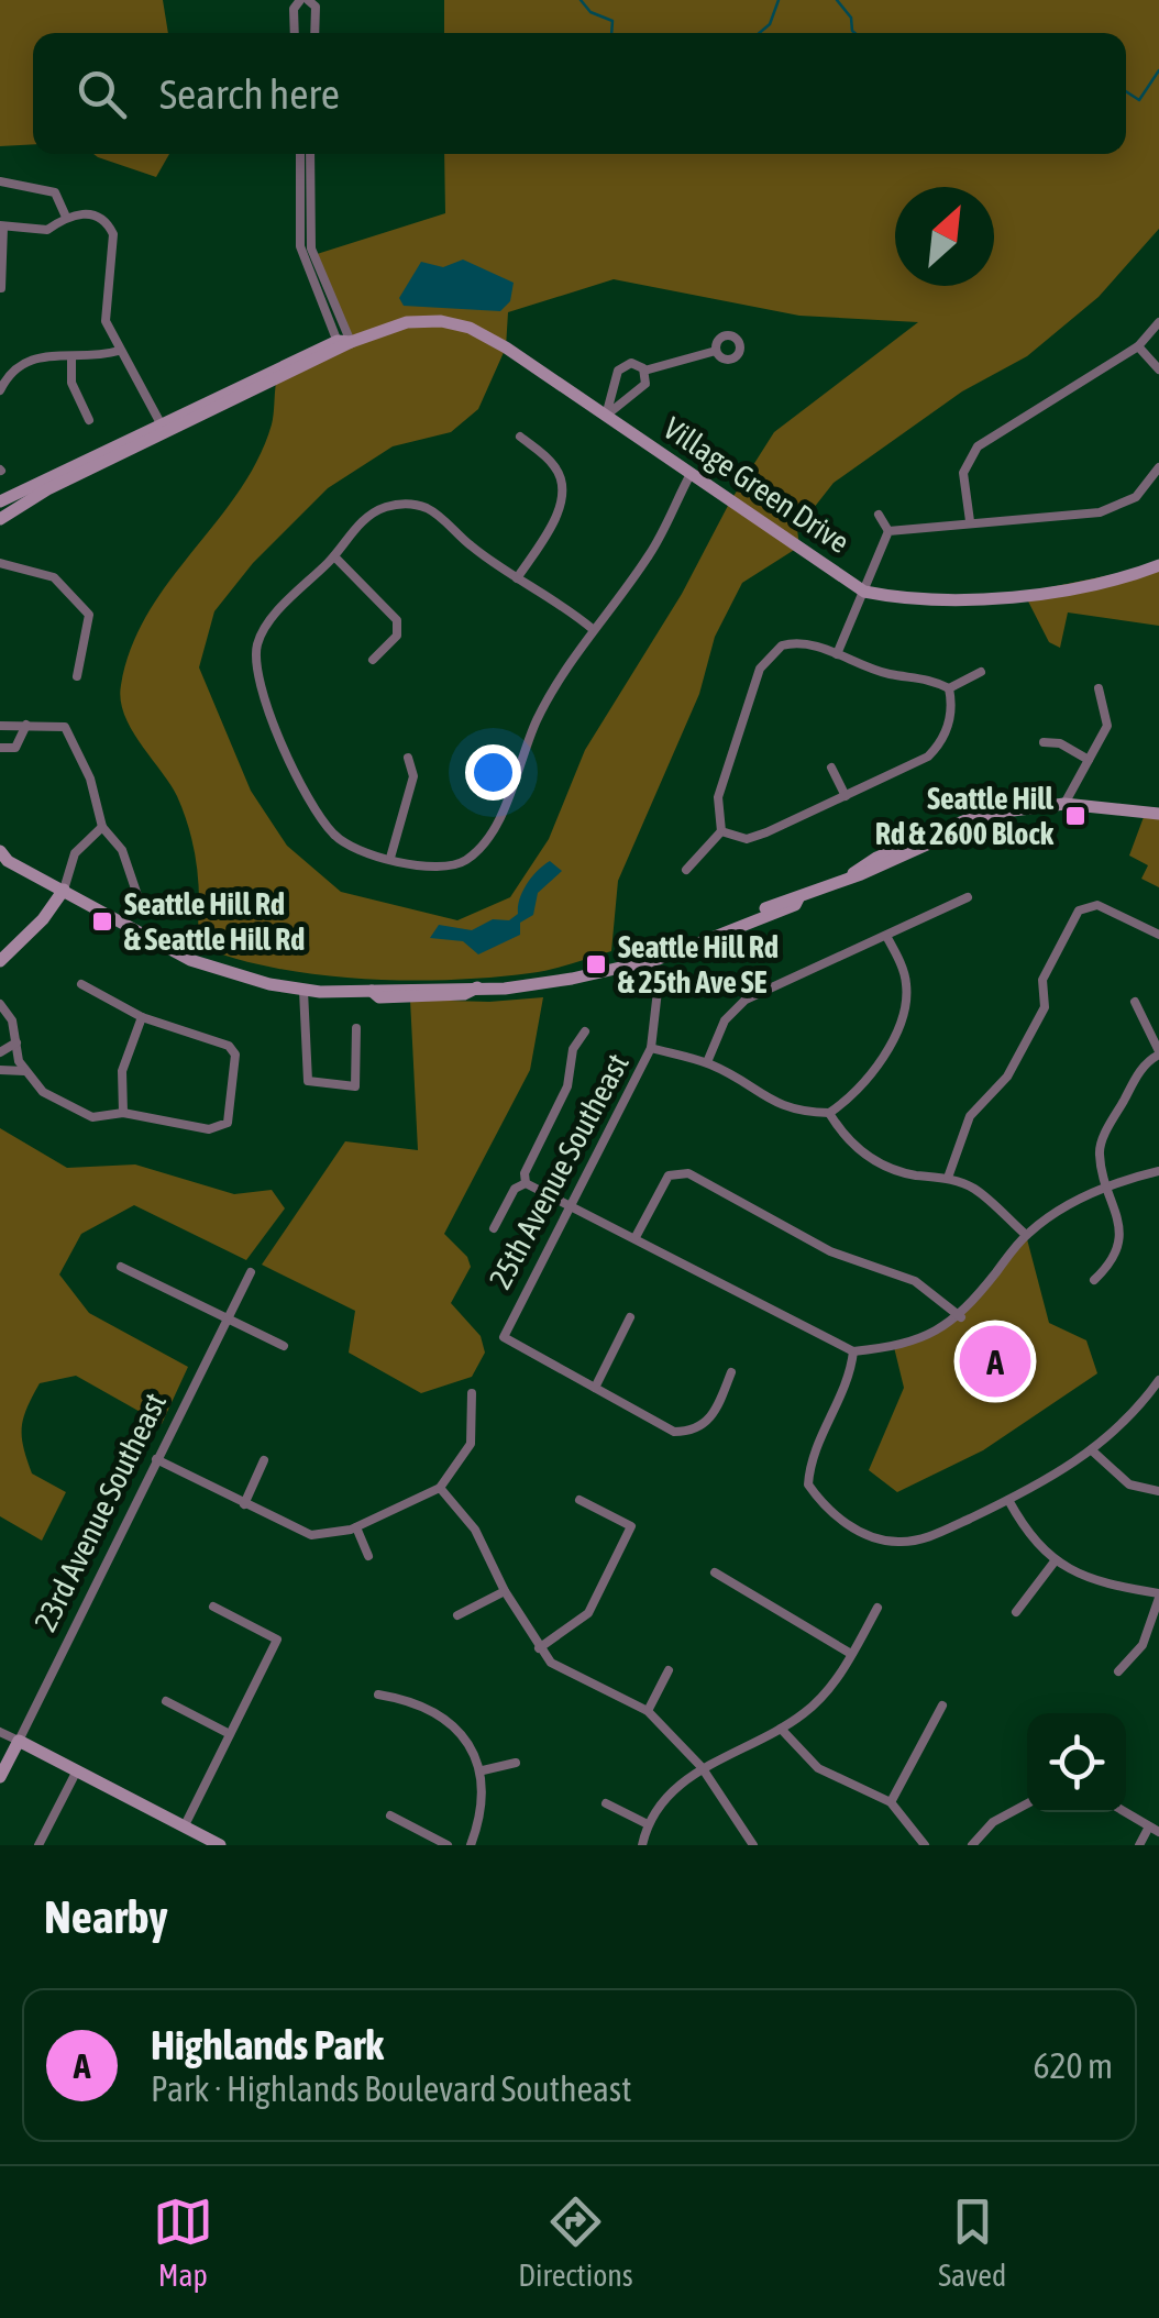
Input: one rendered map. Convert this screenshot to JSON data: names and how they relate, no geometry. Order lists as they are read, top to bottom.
{
  "streets": {
    "street": ["Village Green Drive", "25th Avenue Southeast", "23rd Avenue Southeast"]
  },
  "places": {
    "transit": ["Seattle Hill Rd & 2600 Block", "Seattle Hill Rd & Seattle Hill Rd", "Seattle Hill Rd & 25th Ave SE"]
  },
  "north": "top right",
  "page": {
    "search": "Search here",
    "pins": "A",
    "heading": "Nearby",
    "list": [
      {
        "mark": "A",
        "name": "Highlands Park",
        "note": "Park · Highlands Boulevard Southeast",
        "value": "620 m"
      }
    ],
    "nav": ["Map", "Directions", "Saved"]
  }
}
